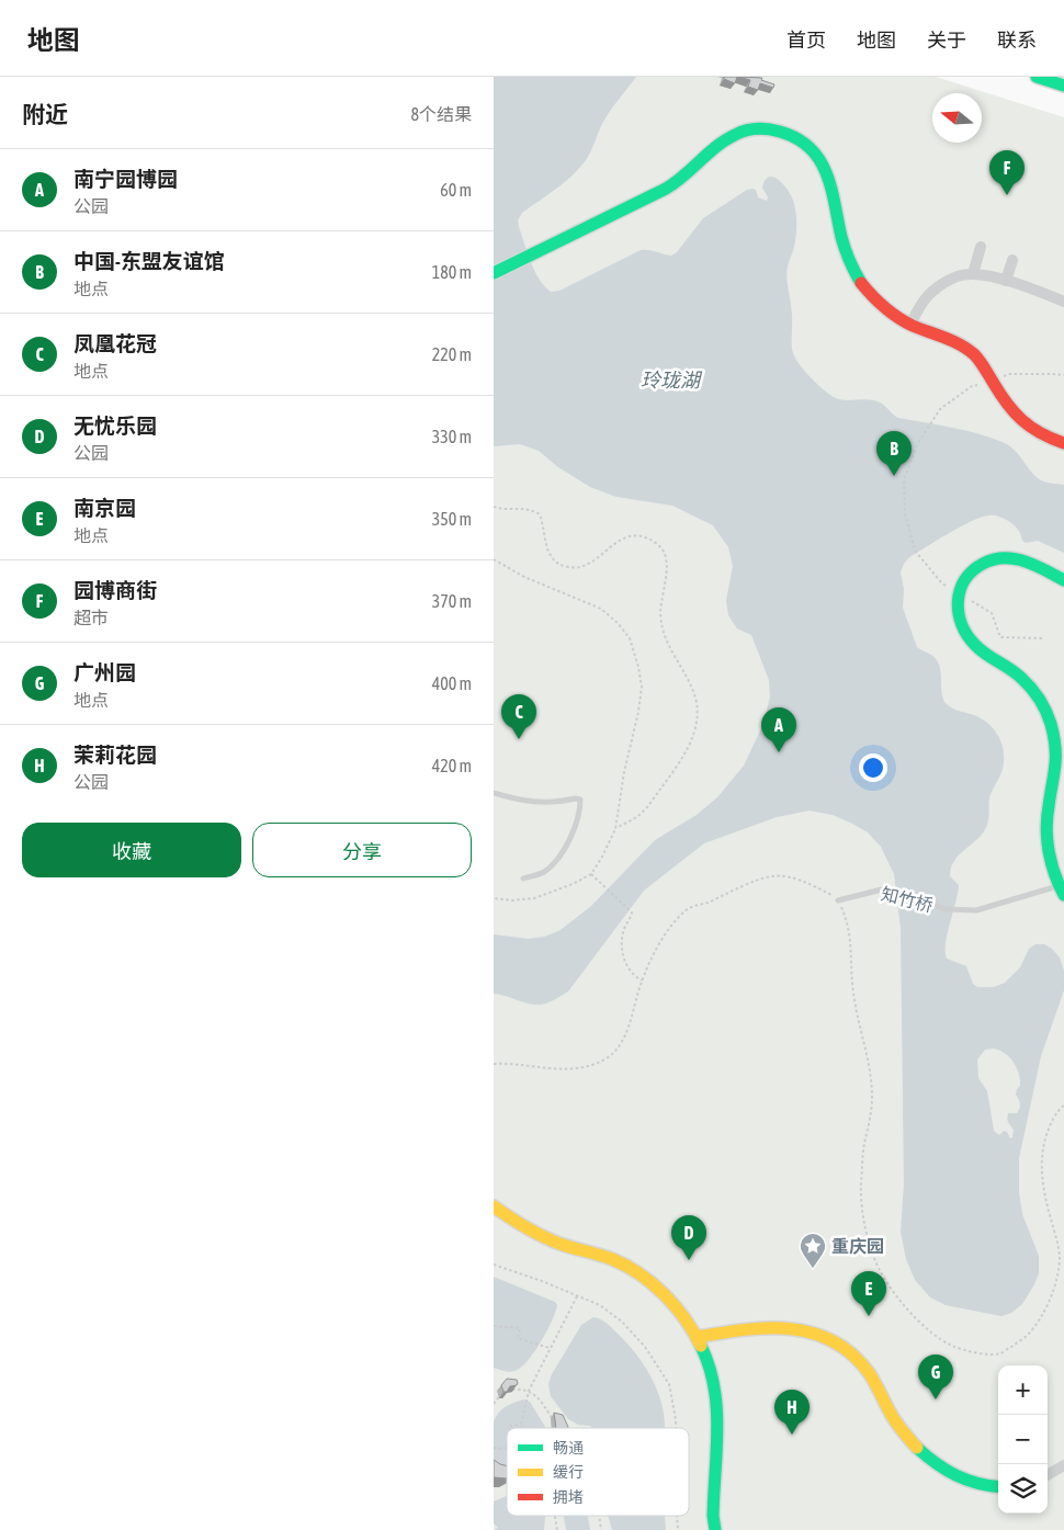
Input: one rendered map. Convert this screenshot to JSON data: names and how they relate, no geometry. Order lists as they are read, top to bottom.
{
  "streets": {
    "lane": ["知竹桥"]
  },
  "water": ["玲珑湖"],
  "places": {
    "place": ["重庆园"]
  },
  "legend": ["畅通", "缓行", "拥堵"],
  "north": "left",
  "page": {
    "header": "地图",
    "nav": [
      "首页",
      "地图",
      "关于",
      "联系"
    ],
    "heading": ["附近", "8个结果"],
    "list": [
      {
        "mark": "A",
        "name": "南宁园博园",
        "note": "公园",
        "value": "60 m"
      },
      {
        "mark": "B",
        "name": "中国-东盟友谊馆",
        "note": "地点",
        "value": "180 m"
      },
      {
        "mark": "C",
        "name": "凤凰花冠",
        "note": "地点",
        "value": "220 m"
      },
      {
        "mark": "D",
        "name": "无忧乐园",
        "note": "公园",
        "value": "330 m"
      },
      {
        "mark": "E",
        "name": "南京园",
        "note": "地点",
        "value": "350 m"
      },
      {
        "mark": "F",
        "name": "园博商街",
        "note": "超市",
        "value": "370 m"
      },
      {
        "mark": "G",
        "name": "广州园",
        "note": "地点",
        "value": "400 m"
      },
      {
        "mark": "H",
        "name": "茉莉花园",
        "note": "公园",
        "value": "420 m"
      }
    ],
    "pins": [
      "F",
      "B",
      "C",
      "A",
      "D",
      "E",
      "G",
      "H"
    ],
    "buttons": ["收藏", "分享"],
    "map_buttons": ["+", "−"]
  }
}
